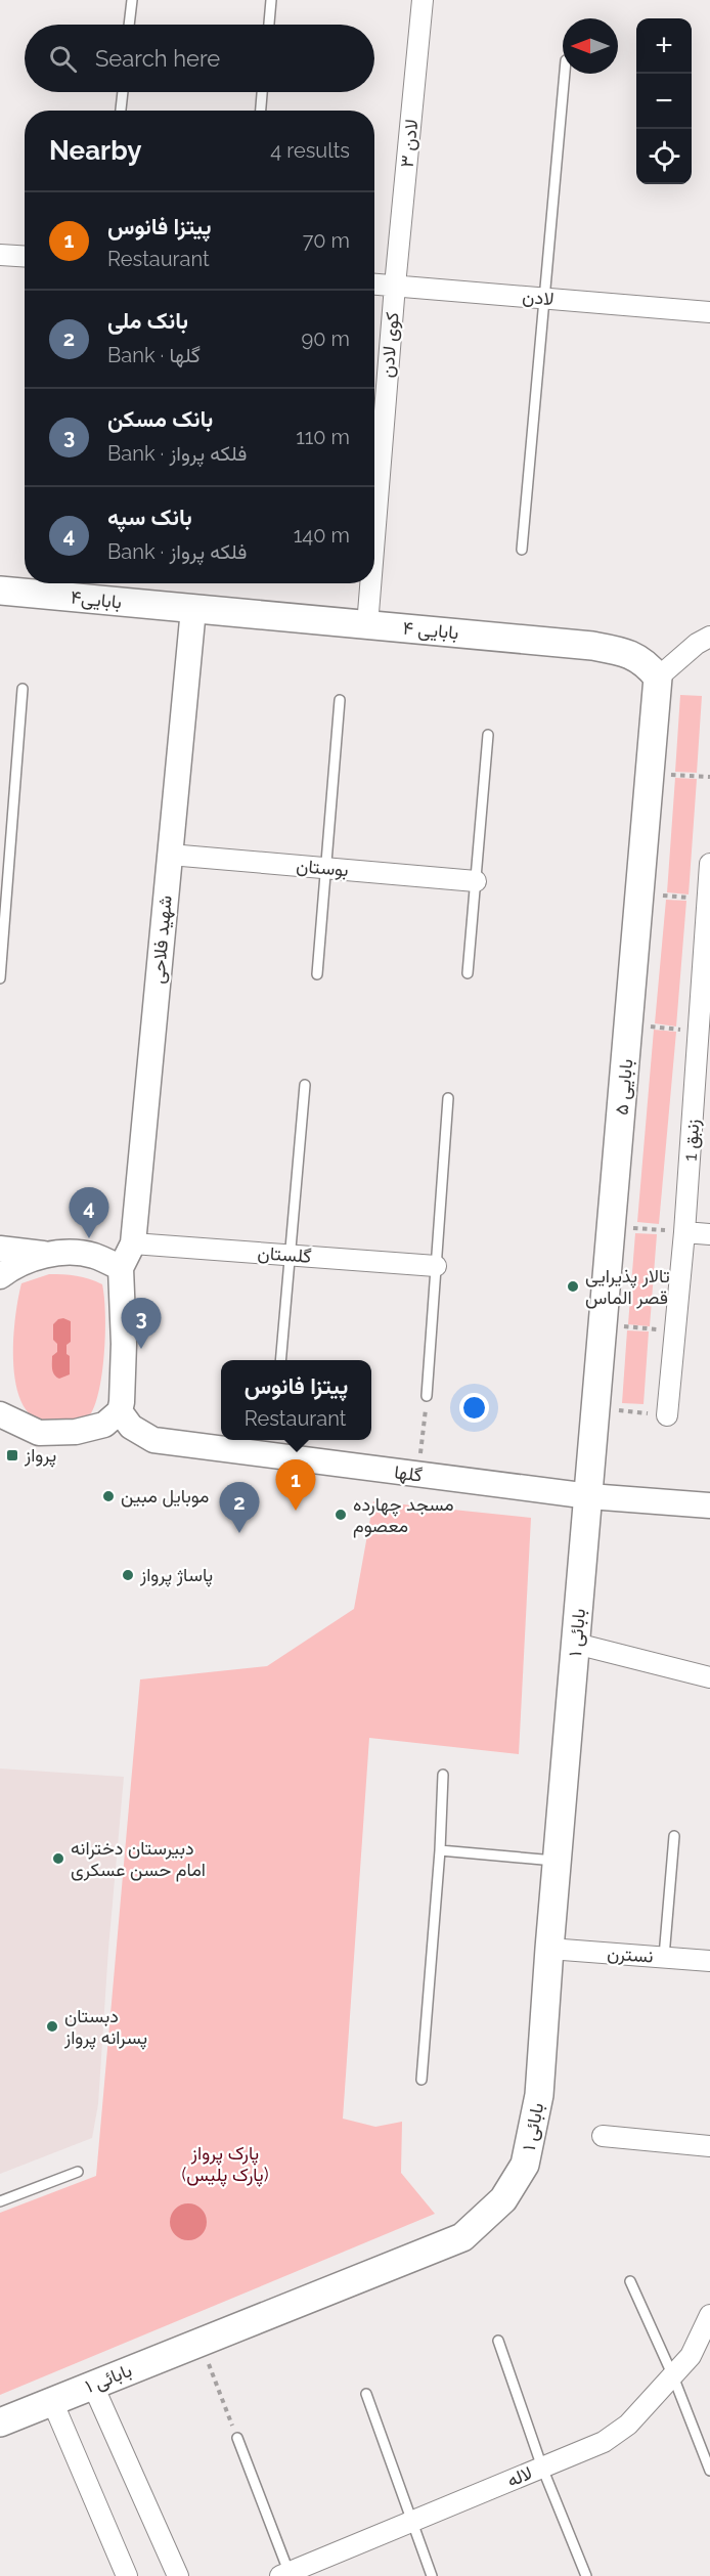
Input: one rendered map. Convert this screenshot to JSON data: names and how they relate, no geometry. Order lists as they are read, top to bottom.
{
  "streets": {
    "main road": [
      "بابایی۴",
      "بابایی ۴",
      "۵ بابایی",
      "بابائی ۱"
    ],
    "street": [
      "لادن ۳",
      "لادن",
      "کوی لادن",
      "بوستان",
      "شهید فلاحی",
      "زنبق 1",
      "گلستان",
      "گلها",
      "نسترن",
      "لاله"
    ]
  },
  "crossings": [
    ["لادن ۳", "لادن"],
    ["لادن ۳", "کوی لادن"],
    ["لادن", "کوی لادن"],
    ["کوی لادن", "بابایی ۴"],
    ["بابایی۴", "بابایی ۴"],
    ["بابایی۴", "شهید فلاحی"],
    ["بابایی ۴", "شهید فلاحی"],
    ["بابایی ۴", "۵ بابایی"],
    ["بوستان", "شهید فلاحی"],
    ["شهید فلاحی", "گلستان"],
    ["۵ بابایی", "گلها"],
    ["۵ بابایی", "بابائی ۱"],
    ["گلها", "بابائی ۱"],
    ["بابائی ۱", "نسترن"]
  ],
  "parks": ["پارک پرواز (پارک پلیس)"],
  "places": {
    "other": [
      "تالار پذیرایی قصر الماس",
      "موبایل مبین",
      "مسجد چهارده معصوم",
      "پاساژ پرواز",
      "دبیرستان دخترانه امام حسن عسکری",
      "دبستان پسرانه پرواز"
    ],
    "transit": ["پرواز"]
  },
  "north": "left",
  "page": {
    "map_buttons": ["+", "−"],
    "search": "Search here",
    "heading": ["Nearby", "4 results"],
    "list": [
      {
        "mark": "1",
        "name": "پیتزا فانوس",
        "note": "Restaurant",
        "value": "70 m"
      },
      {
        "mark": "2",
        "name": "بانک ملی",
        "note": "Bank · گلها",
        "value": "90 m"
      },
      {
        "mark": "3",
        "name": "بانک مسکن",
        "note": "Bank · فلکه پرواز",
        "value": "110 m"
      },
      {
        "mark": "4",
        "name": "بانک سپه",
        "note": "Bank · فلکه پرواز",
        "value": "140 m"
      }
    ],
    "pins": [
      "4",
      "3",
      "1",
      "2"
    ],
    "popup": ["پیتزا فانوس", "Restaurant"]
  }
}
